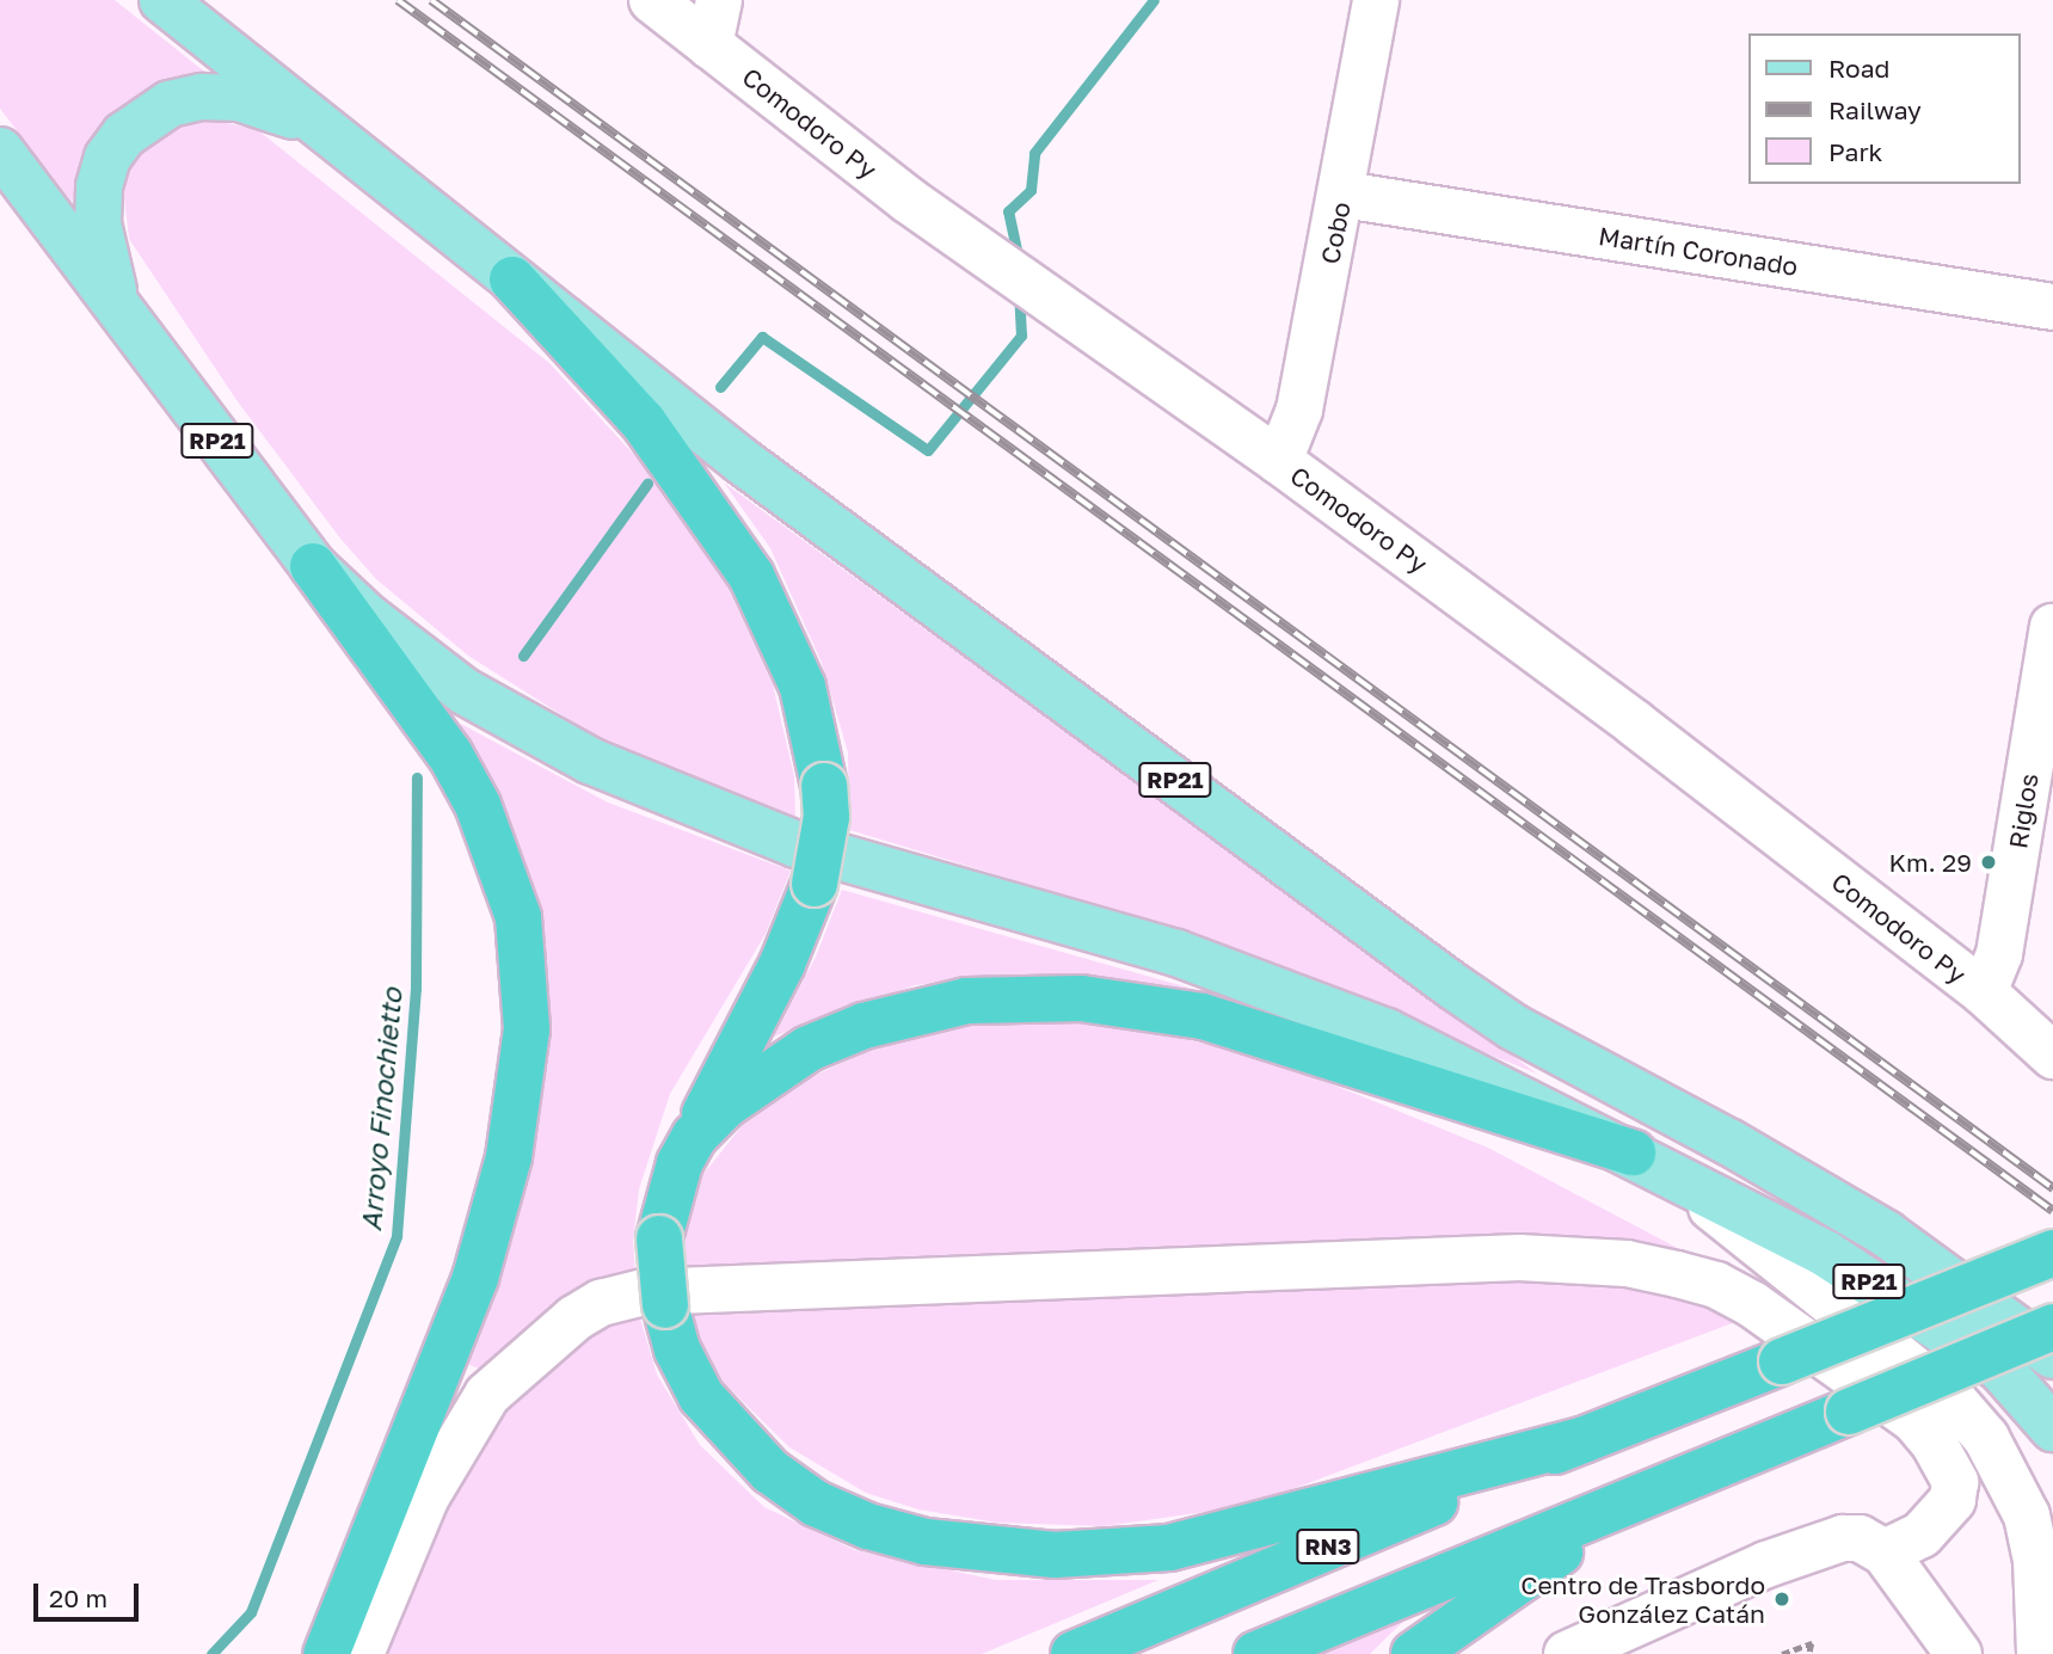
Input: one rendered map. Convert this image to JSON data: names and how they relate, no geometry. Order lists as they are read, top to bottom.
{
  "streets": {
    "highway": ["RN3"],
    "main road": ["RP21"],
    "street": [
      "Comodoro Py",
      "Cobo",
      "Martín Coronado",
      "Riglos"
    ]
  },
  "crossings": [
    ["Comodoro Py", "Cobo"],
    ["Comodoro Py", "Riglos"],
    ["Cobo", "Martín Coronado"]
  ],
  "water": ["Arroyo Finochietto"],
  "places": ["Km. 29", "Centro de Trasbordo González Catán"],
  "legend": ["Road", "Railway", "Park"],
  "scale_bar": "20 m"
}
